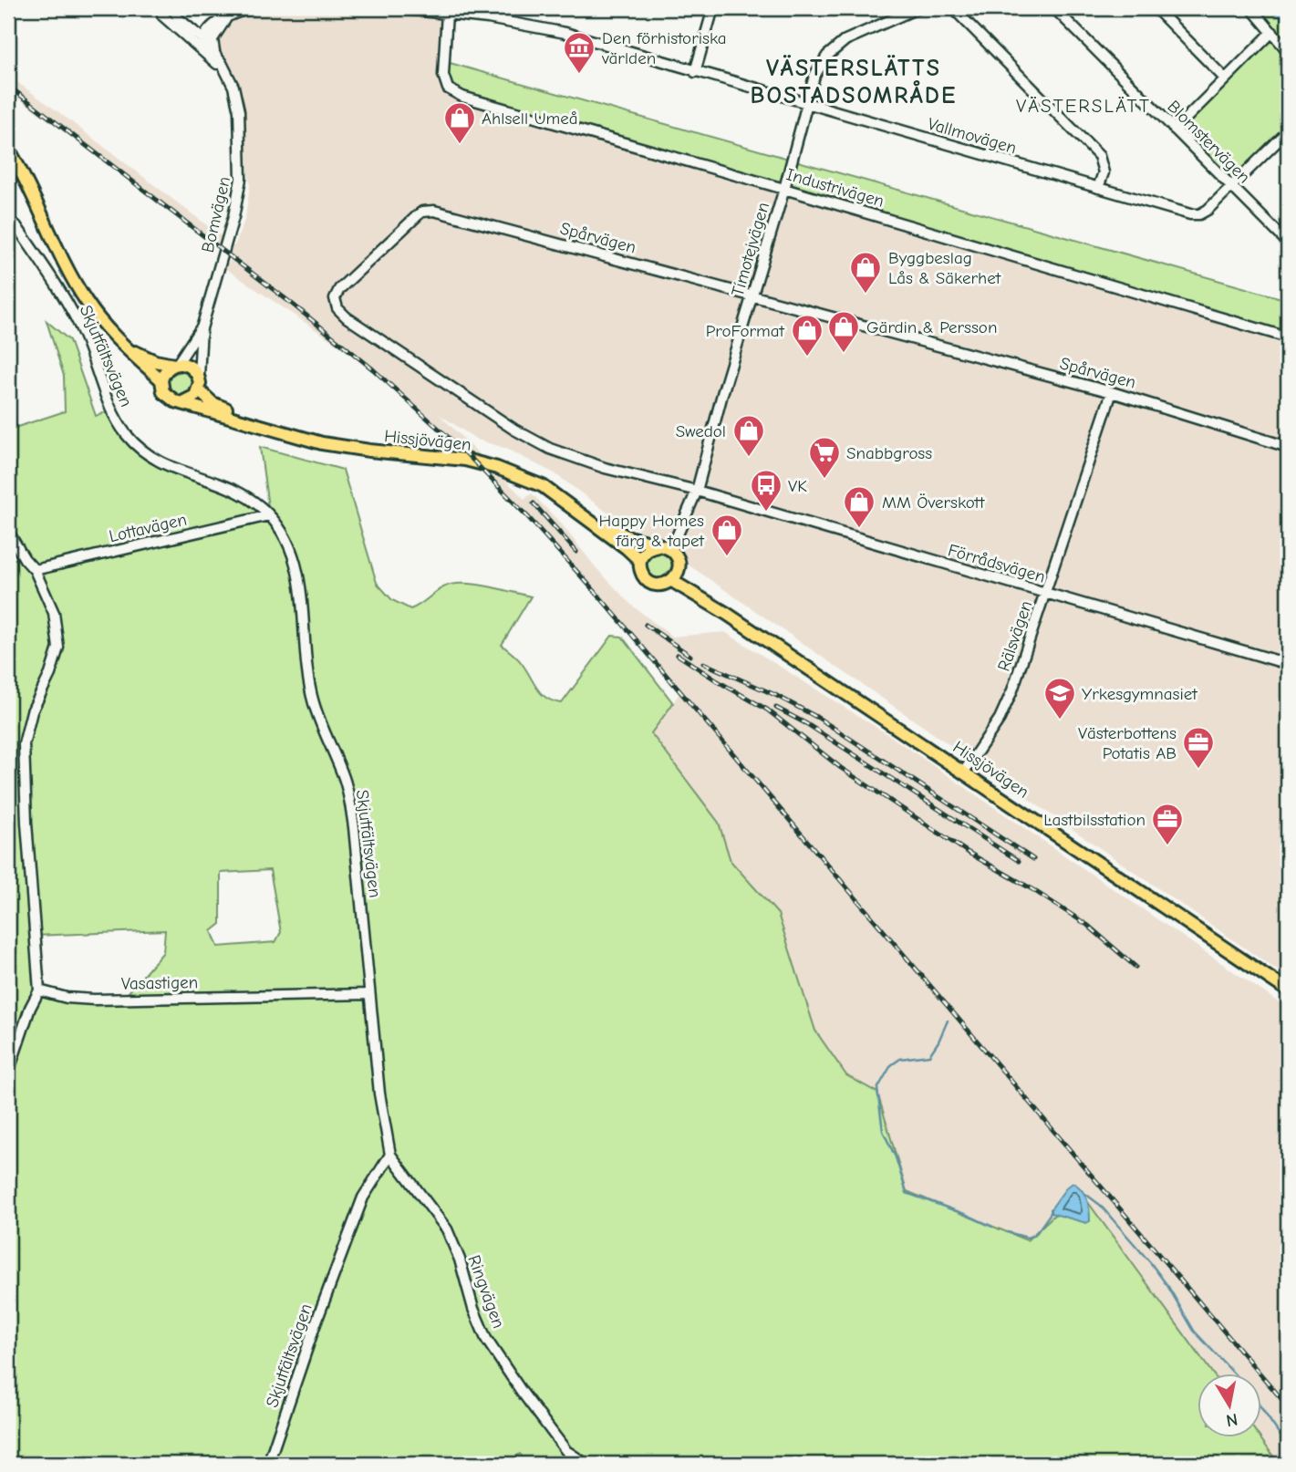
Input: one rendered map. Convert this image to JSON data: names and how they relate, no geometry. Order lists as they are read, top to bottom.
{
  "streets": {
    "main road": ["Hissjövägen"],
    "street": [
      "Vallmovägen",
      "Blomstervägen",
      "Industrivägen",
      "Bomvägen",
      "Spårvägen",
      "Timotejvägen",
      "Skjutfältsvägen",
      "Lottavägen",
      "Förrådsvägen",
      "Rälsvägen",
      "Vasastigen",
      "Ringvägen"
    ]
  },
  "crossings": [
    ["Vallmovägen", "Blomstervägen"],
    ["Vallmovägen", "Industrivägen"],
    ["Vallmovägen", "Timotejvägen"],
    ["Industrivägen", "Timotejvägen"],
    ["Bomvägen", "Hissjövägen"],
    ["Spårvägen", "Timotejvägen"],
    ["Spårvägen", "Förrådsvägen"],
    ["Spårvägen", "Rälsvägen"],
    ["Timotejvägen", "Hissjövägen"],
    ["Timotejvägen", "Förrådsvägen"],
    ["Skjutfältsvägen", "Lottavägen"],
    ["Skjutfältsvägen", "Vasastigen"],
    ["Skjutfältsvägen", "Ringvägen"],
    ["Hissjövägen", "Rälsvägen"],
    ["Förrådsvägen", "Rälsvägen"]
  ],
  "districts": ["VÄSTERSLÄTTS BOSTADSOMRÅDE", "VÄSTERSLÄTT"],
  "places": {
    "museum": ["Den förhistoriska världen"],
    "shop": [
      "Ahlsell Umeå",
      "Byggbeslag Lås & Säkerhet",
      "Gärdin & Persson",
      "ProFormat",
      "Swedol",
      "MM Överskott",
      "Happy Homes färg & tapet"
    ],
    "supermarket": ["Snabbgross"],
    "bus stop": ["VK"],
    "school or university": ["Yrkesgymnasiet"],
    "office": ["Västerbottens Potatis AB", "Lastbilsstation"]
  },
  "north": "bottom"
}
